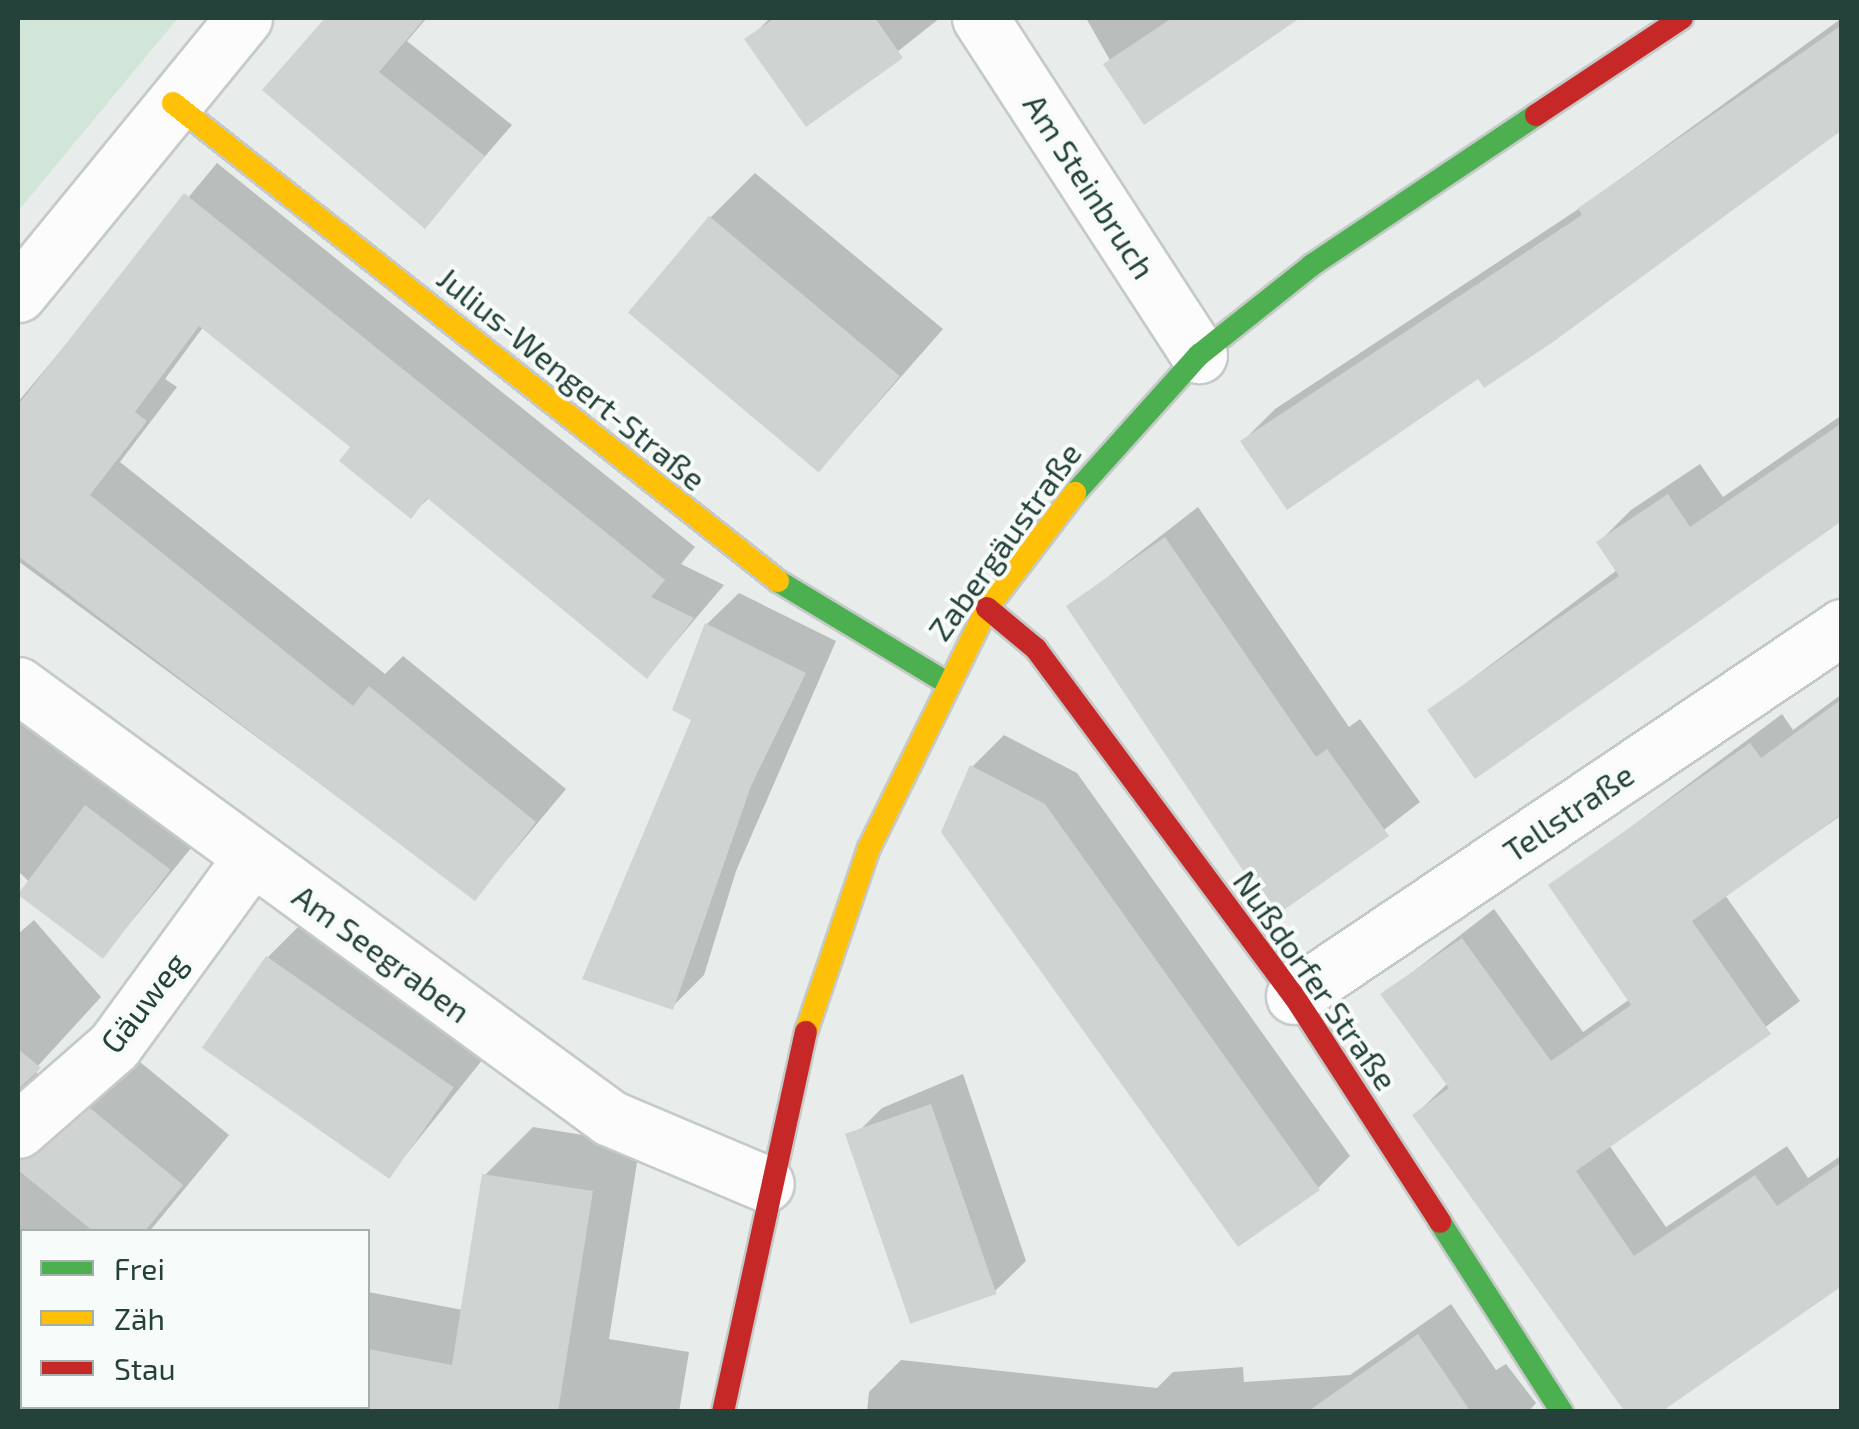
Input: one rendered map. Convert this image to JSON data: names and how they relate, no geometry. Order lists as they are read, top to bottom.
{
  "streets": {
    "street": [
      "Am Steinbruch",
      "Julius-Wengert-Straße",
      "Zabergäustraße",
      "Tellstraße",
      "Am Seegraben",
      "Nußdorfer Straße",
      "Gäuweg"
    ]
  },
  "crossings": [
    ["Am Steinbruch", "Zabergäustraße"],
    ["Julius-Wengert-Straße", "Zabergäustraße"],
    ["Zabergäustraße", "Am Seegraben"],
    ["Zabergäustraße", "Nußdorfer Straße"],
    ["Tellstraße", "Nußdorfer Straße"],
    ["Am Seegraben", "Gäuweg"]
  ],
  "legend": ["Frei", "Zäh", "Stau"]
}
